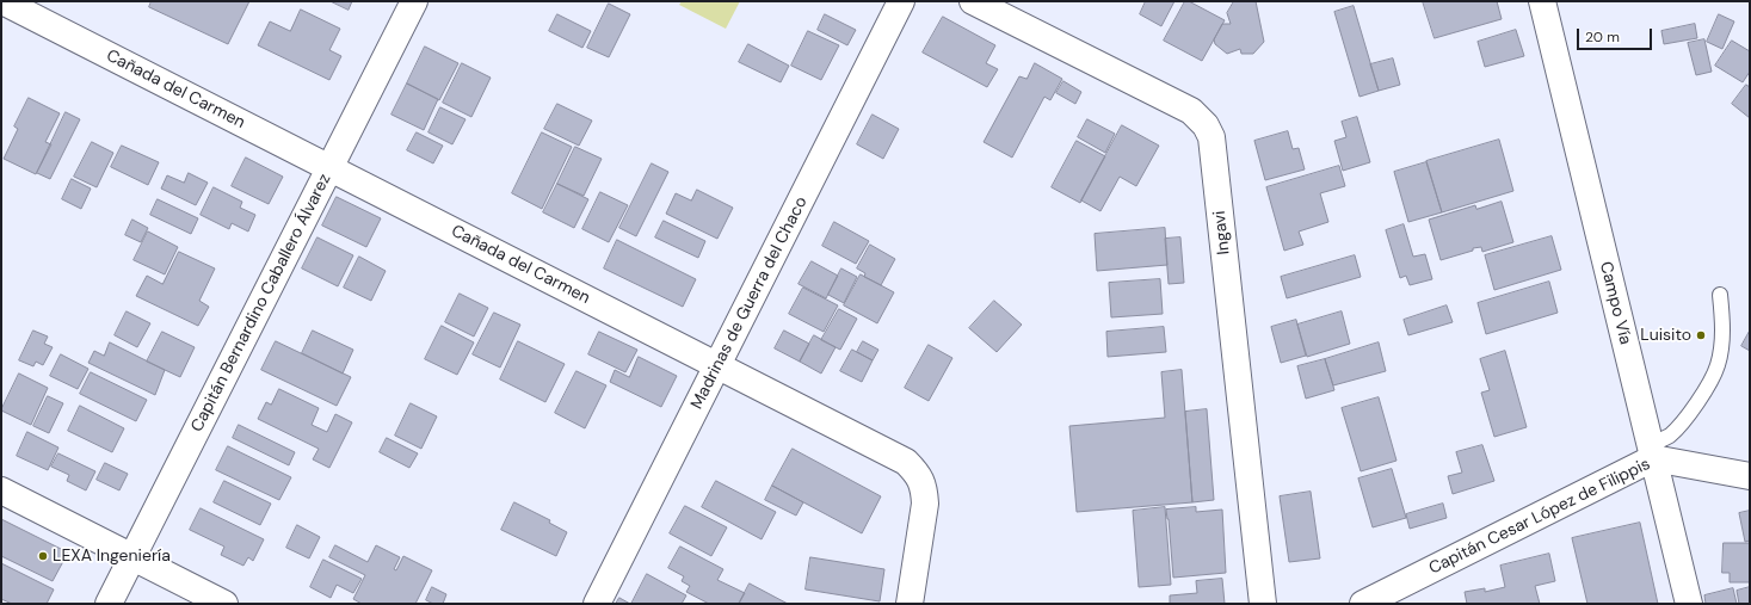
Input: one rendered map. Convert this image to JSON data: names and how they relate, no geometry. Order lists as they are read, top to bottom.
{
  "streets": {
    "street": [
      "Cañada del Carmen",
      "Ingavi",
      "Capitán Bernardino Caballero Álvarez",
      "Madrinas de Guerra del Chaco",
      "Campo Vía",
      "Capitán Cesar López de Filippis"
    ]
  },
  "crossings": [
    ["Cañada del Carmen", "Capitán Bernardino Caballero Álvarez"],
    ["Cañada del Carmen", "Madrinas de Guerra del Chaco"],
    ["Campo Vía", "Capitán Cesar López de Filippis"]
  ],
  "places": ["Luisito", "LEXA Ingeniería"],
  "scale_bar": "20 m"
}
